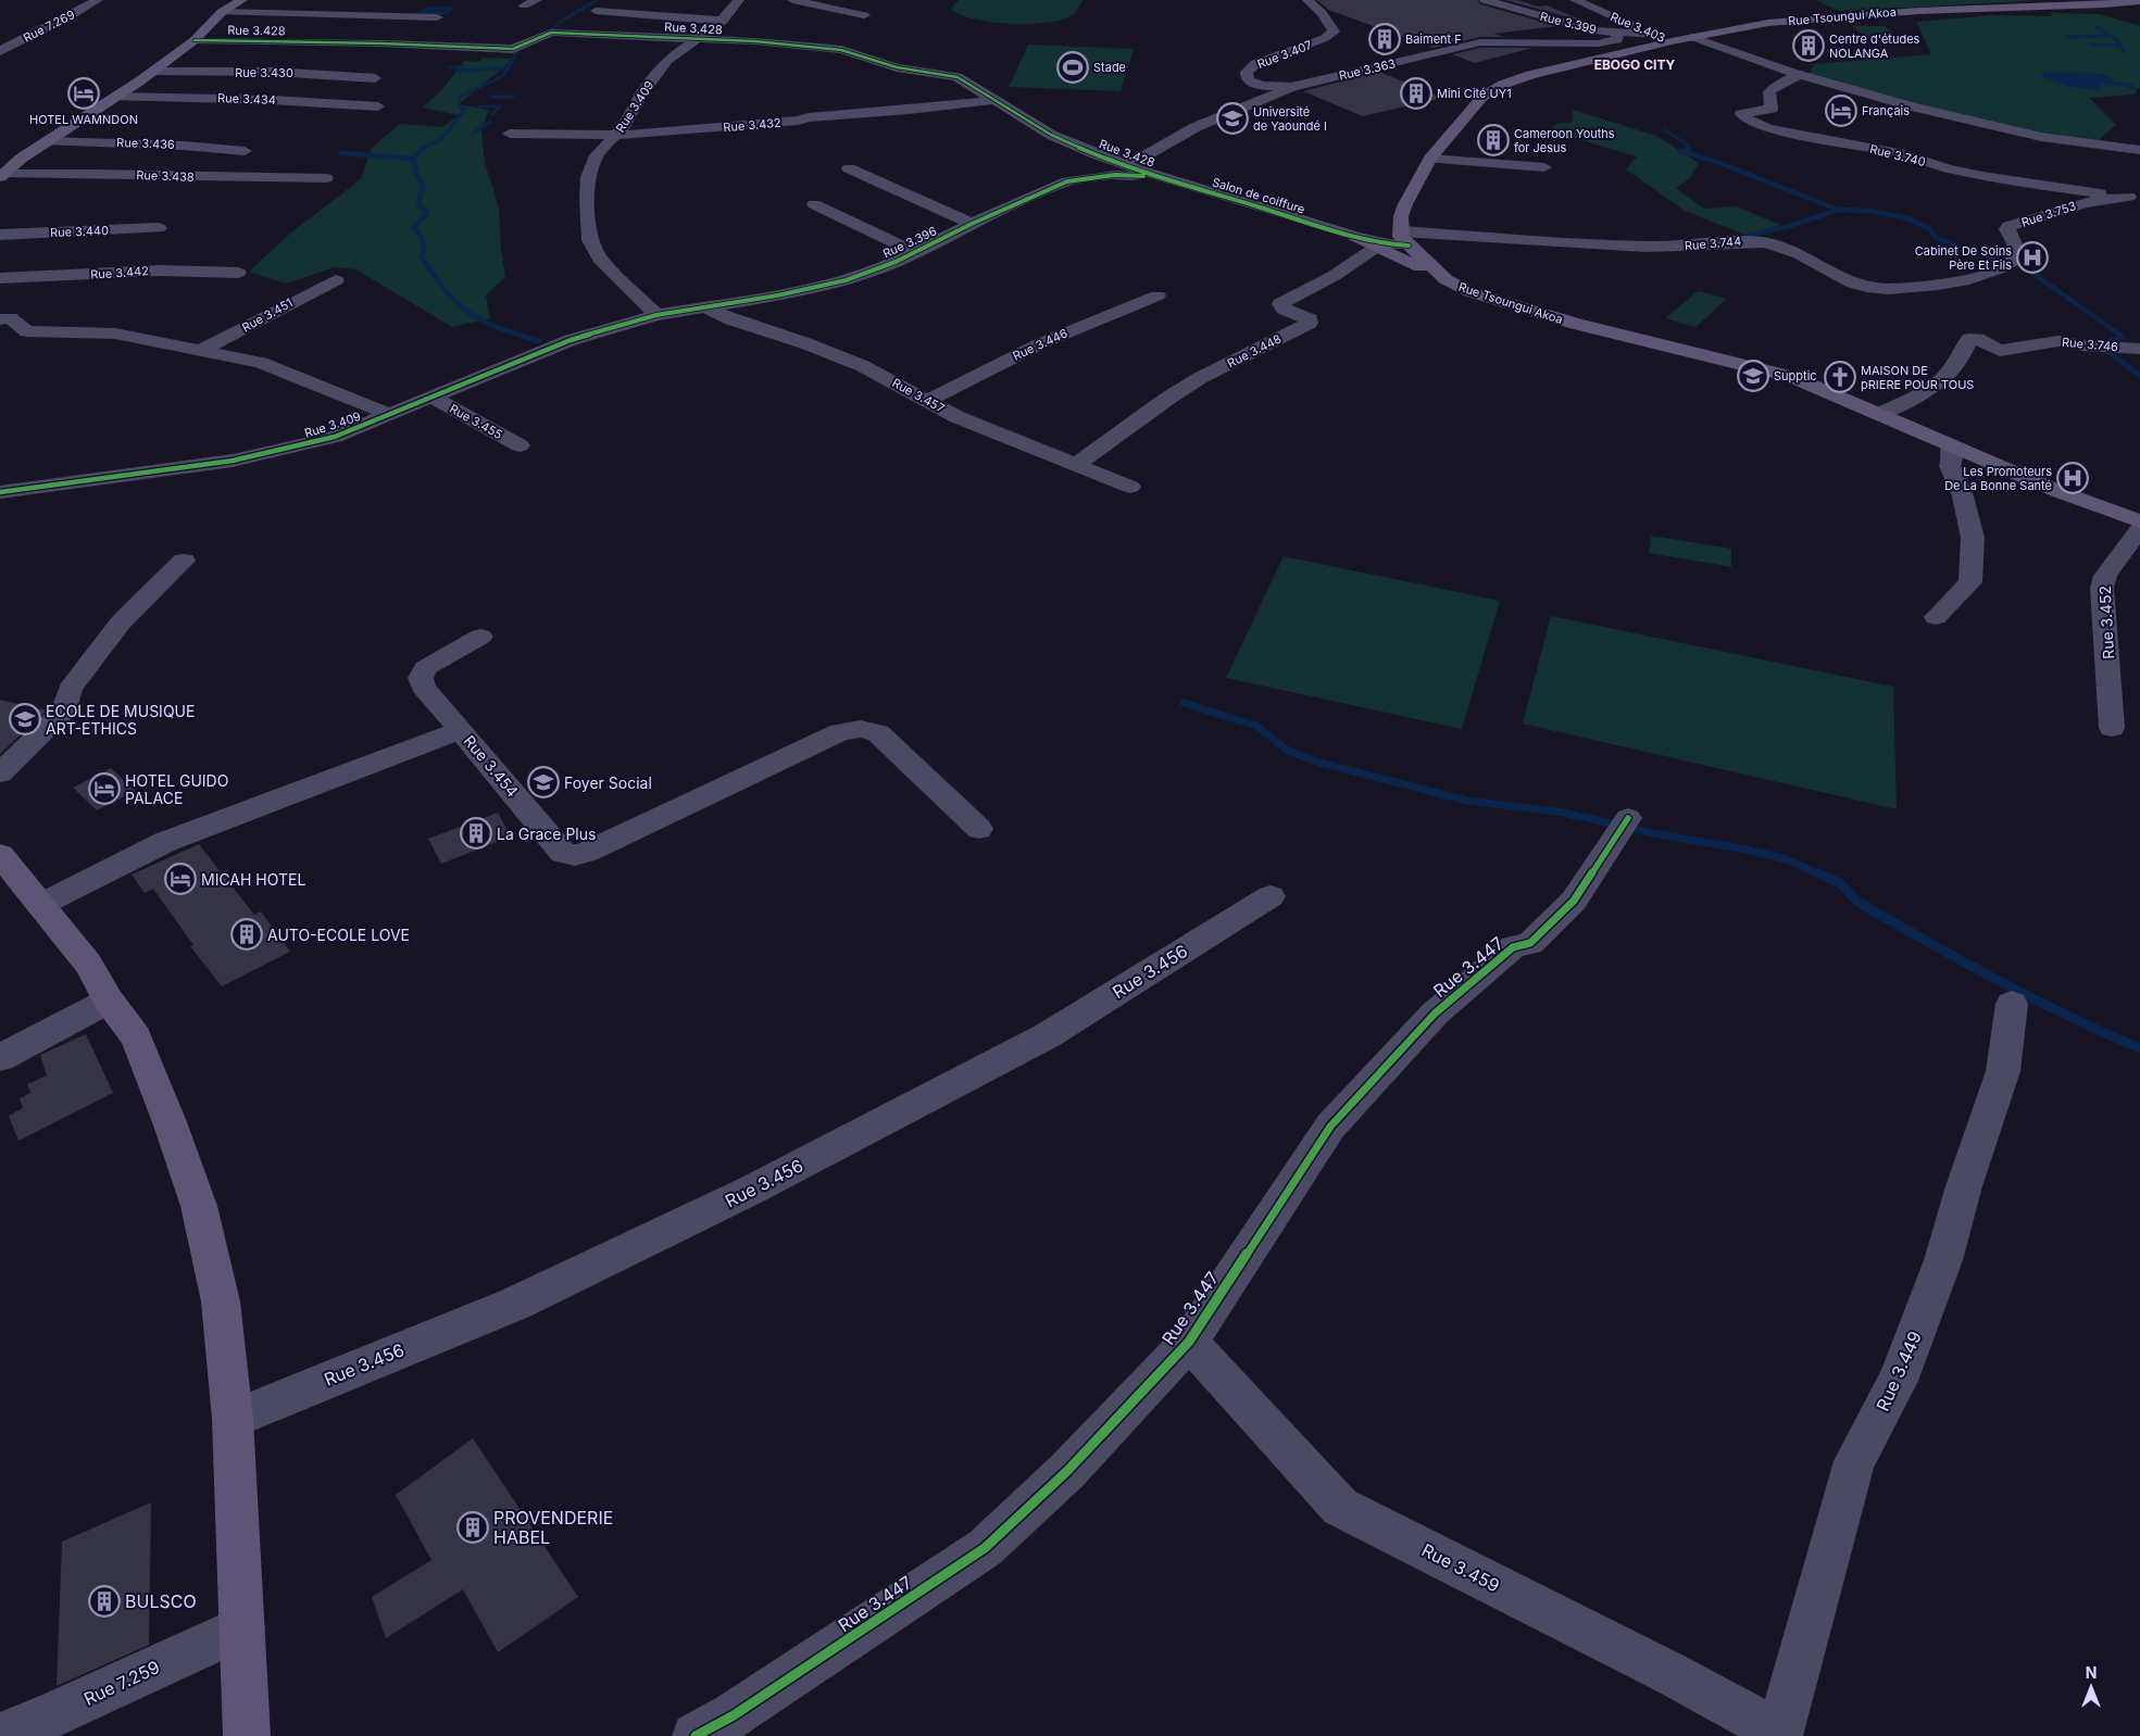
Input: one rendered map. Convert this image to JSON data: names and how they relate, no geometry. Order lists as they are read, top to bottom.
{
  "streets": {
    "main road": ["Rue Tsoungui Akoa"],
    "street": [
      "Rue 3.399",
      "Rue 7.269",
      "Rue 3.403",
      "Rue 3.428",
      "Rue 3.407",
      "Rue 3.363",
      "Rue 3.430",
      "Rue 3.434",
      "Rue 3.409",
      "Rue 3.432",
      "Rue 3.436",
      "Rue 3.740",
      "Rue 3.438",
      "Salon de coiffure",
      "Rue 3.753",
      "Rue 3.440",
      "Rue 3.396",
      "Rue 3.744",
      "Rue 3.442",
      "Rue 3.451",
      "Rue 3.446",
      "Rue 3.746",
      "Rue 3.448",
      "Rue 3.457",
      "Rue 3.455",
      "Rue 3.452",
      "Rue 3.454",
      "Rue 3.447",
      "Rue 3.456",
      "Rue 3.449",
      "Rue 3.459",
      "Rue 7.259"
    ]
  },
  "crossings": [
    ["Rue Tsoungui Akoa", "Rue 3.403"],
    ["Rue Tsoungui Akoa", "Salon de coiffure"],
    ["Rue Tsoungui Akoa", "Rue 3.744"],
    ["Rue Tsoungui Akoa", "Rue 3.746"],
    ["Rue 3.399", "Rue 3.403"],
    ["Rue 3.399", "Rue 3.363"],
    ["Rue 3.428", "Rue 3.363"],
    ["Rue 3.428", "Rue 3.409"],
    ["Rue 3.428", "Rue 3.432"],
    ["Rue 3.428", "Salon de coiffure"],
    ["Rue 3.428", "Rue 3.396"],
    ["Rue 3.407", "Rue 3.363"],
    ["Rue 3.409", "Rue 3.432"],
    ["Rue 3.409", "Rue 3.396"],
    ["Rue 3.409", "Rue 3.455"],
    ["Rue 3.740", "Rue 3.753"],
    ["Salon de coiffure", "Rue 3.396"],
    ["Salon de coiffure", "Rue 3.744"],
    ["Rue 3.753", "Rue 3.744"],
    ["Rue 3.396", "Rue 3.457"],
    ["Rue 3.446", "Rue 3.457"],
    ["Rue 3.448", "Rue 3.457"],
    ["Rue 3.447", "Rue 3.459"],
    ["Rue 3.449", "Rue 3.459"]
  ],
  "districts": ["EBOGO CITY"],
  "places": {
    "building": [
      "Baiment F",
      "Centre d'études NOLANGA",
      "Mini Cité UY1",
      "Cameroon Youths for Jesus",
      "La Grace Plus",
      "AUTO-ECOLE LOVE",
      "PROVENDERIE HABEL",
      "BULSCO"
    ],
    "sports": ["Stade"],
    "hotel": [
      "HOTEL WAMNDON",
      "Français",
      "HOTEL GUIDO PALACE",
      "MICAH HOTEL"
    ],
    "school or university": [
      "Université de Yaoundé I",
      "Supptic",
      "ECOLE DE MUSIQUE ART-ETHICS",
      "Foyer Social"
    ],
    "hospital": ["Cabinet De Soins Père Et Fils", "Les Promoteurs De La Bonne Santé"],
    "church": ["MAISON DE pRIERE POUR TOUS"]
  },
  "north": "top"
}
